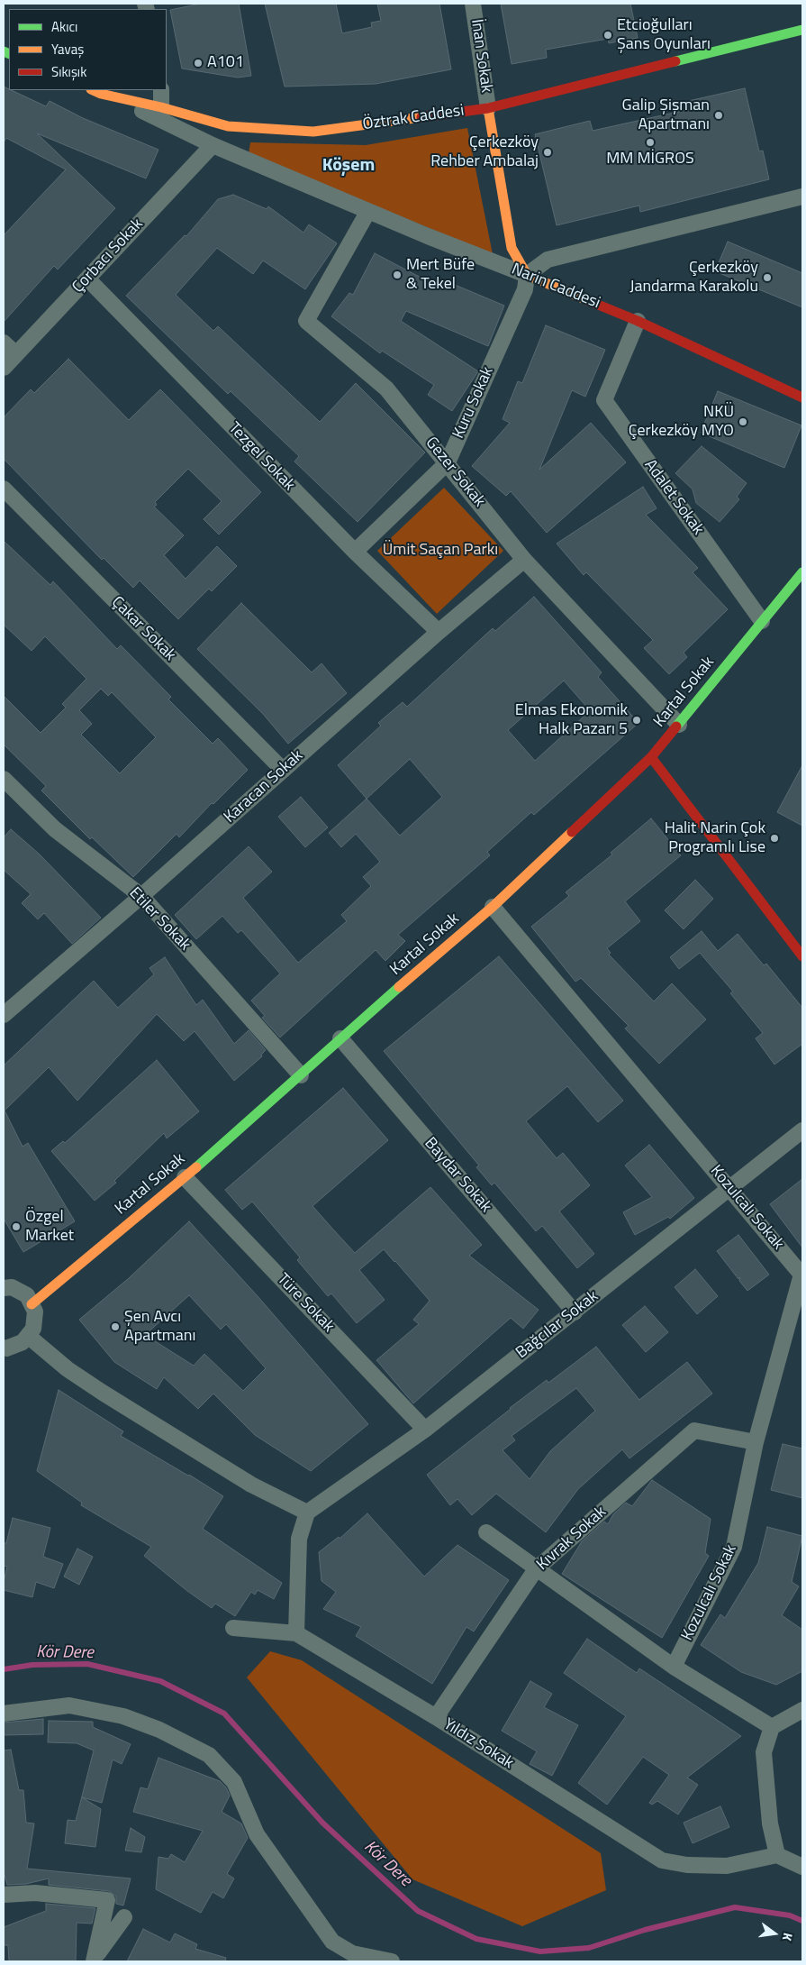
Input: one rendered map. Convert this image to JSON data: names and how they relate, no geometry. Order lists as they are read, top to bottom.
{
  "streets": {
    "street": [
      "İnan Sokak",
      "Öztrak Caddesi",
      "Çorbacı Sokak",
      "Narin Caddesi",
      "Kuru Sokak",
      "Tezgel Sokak",
      "Gezer Sokak",
      "Adalet Sokak",
      "Çakar Sokak",
      "Kartal Sokak",
      "Karacan Sokak",
      "Etiler Sokak",
      "Baydar Sokak",
      "Kozulcalı Sokak",
      "Türe Sokak",
      "Bağcılar Sokak",
      "Kıvrak Sokak",
      "Yıldız Sokak"
    ]
  },
  "crossings": [
    ["İnan Sokak", "Öztrak Caddesi"],
    ["Öztrak Caddesi", "Çorbacı Sokak"],
    ["Öztrak Caddesi", "Narin Caddesi"],
    ["Çorbacı Sokak", "Tezgel Sokak"],
    ["Narin Caddesi", "Kuru Sokak"],
    ["Narin Caddesi", "Gezer Sokak"],
    ["Narin Caddesi", "Adalet Sokak"],
    ["Kuru Sokak", "Tezgel Sokak"],
    ["Kuru Sokak", "Gezer Sokak"],
    ["Tezgel Sokak", "Karacan Sokak"],
    ["Gezer Sokak", "Kartal Sokak"],
    ["Gezer Sokak", "Karacan Sokak"],
    ["Adalet Sokak", "Kartal Sokak"],
    ["Çakar Sokak", "Karacan Sokak"],
    ["Kartal Sokak", "Etiler Sokak"],
    ["Kartal Sokak", "Baydar Sokak"],
    ["Kartal Sokak", "Kozulcalı Sokak"],
    ["Kartal Sokak", "Türe Sokak"],
    ["Karacan Sokak", "Etiler Sokak"],
    ["Baydar Sokak", "Bağcılar Sokak"],
    ["Kozulcalı Sokak", "Bağcılar Sokak"],
    ["Kozulcalı Sokak", "Kıvrak Sokak"],
    ["Türe Sokak", "Bağcılar Sokak"],
    ["Kıvrak Sokak", "Yıldız Sokak"]
  ],
  "districts": ["Köşem"],
  "water": ["Kör Dere"],
  "parks": ["Ümit Saçan Parkı"],
  "places": [
    "Etcioğulları Şans Oyunları",
    "A101",
    "Galip Şişman Apartmanı",
    "MM MİGROS",
    "Çerkezköy Rehber Ambalaj",
    "Mert Büfe & Tekel",
    "Çerkezköy Jandarma Karakolu",
    "NKÜ Çerkezköy MYO",
    "Elmas Ekonomik Halk Pazarı 5",
    "Halit Narin Çok Programlı Lise",
    "Özgel Market",
    "Şen Avcı Apartmanı"
  ],
  "legend": ["Akıcı", "Yavaş", "Sıkışık"],
  "north": "right"
}
